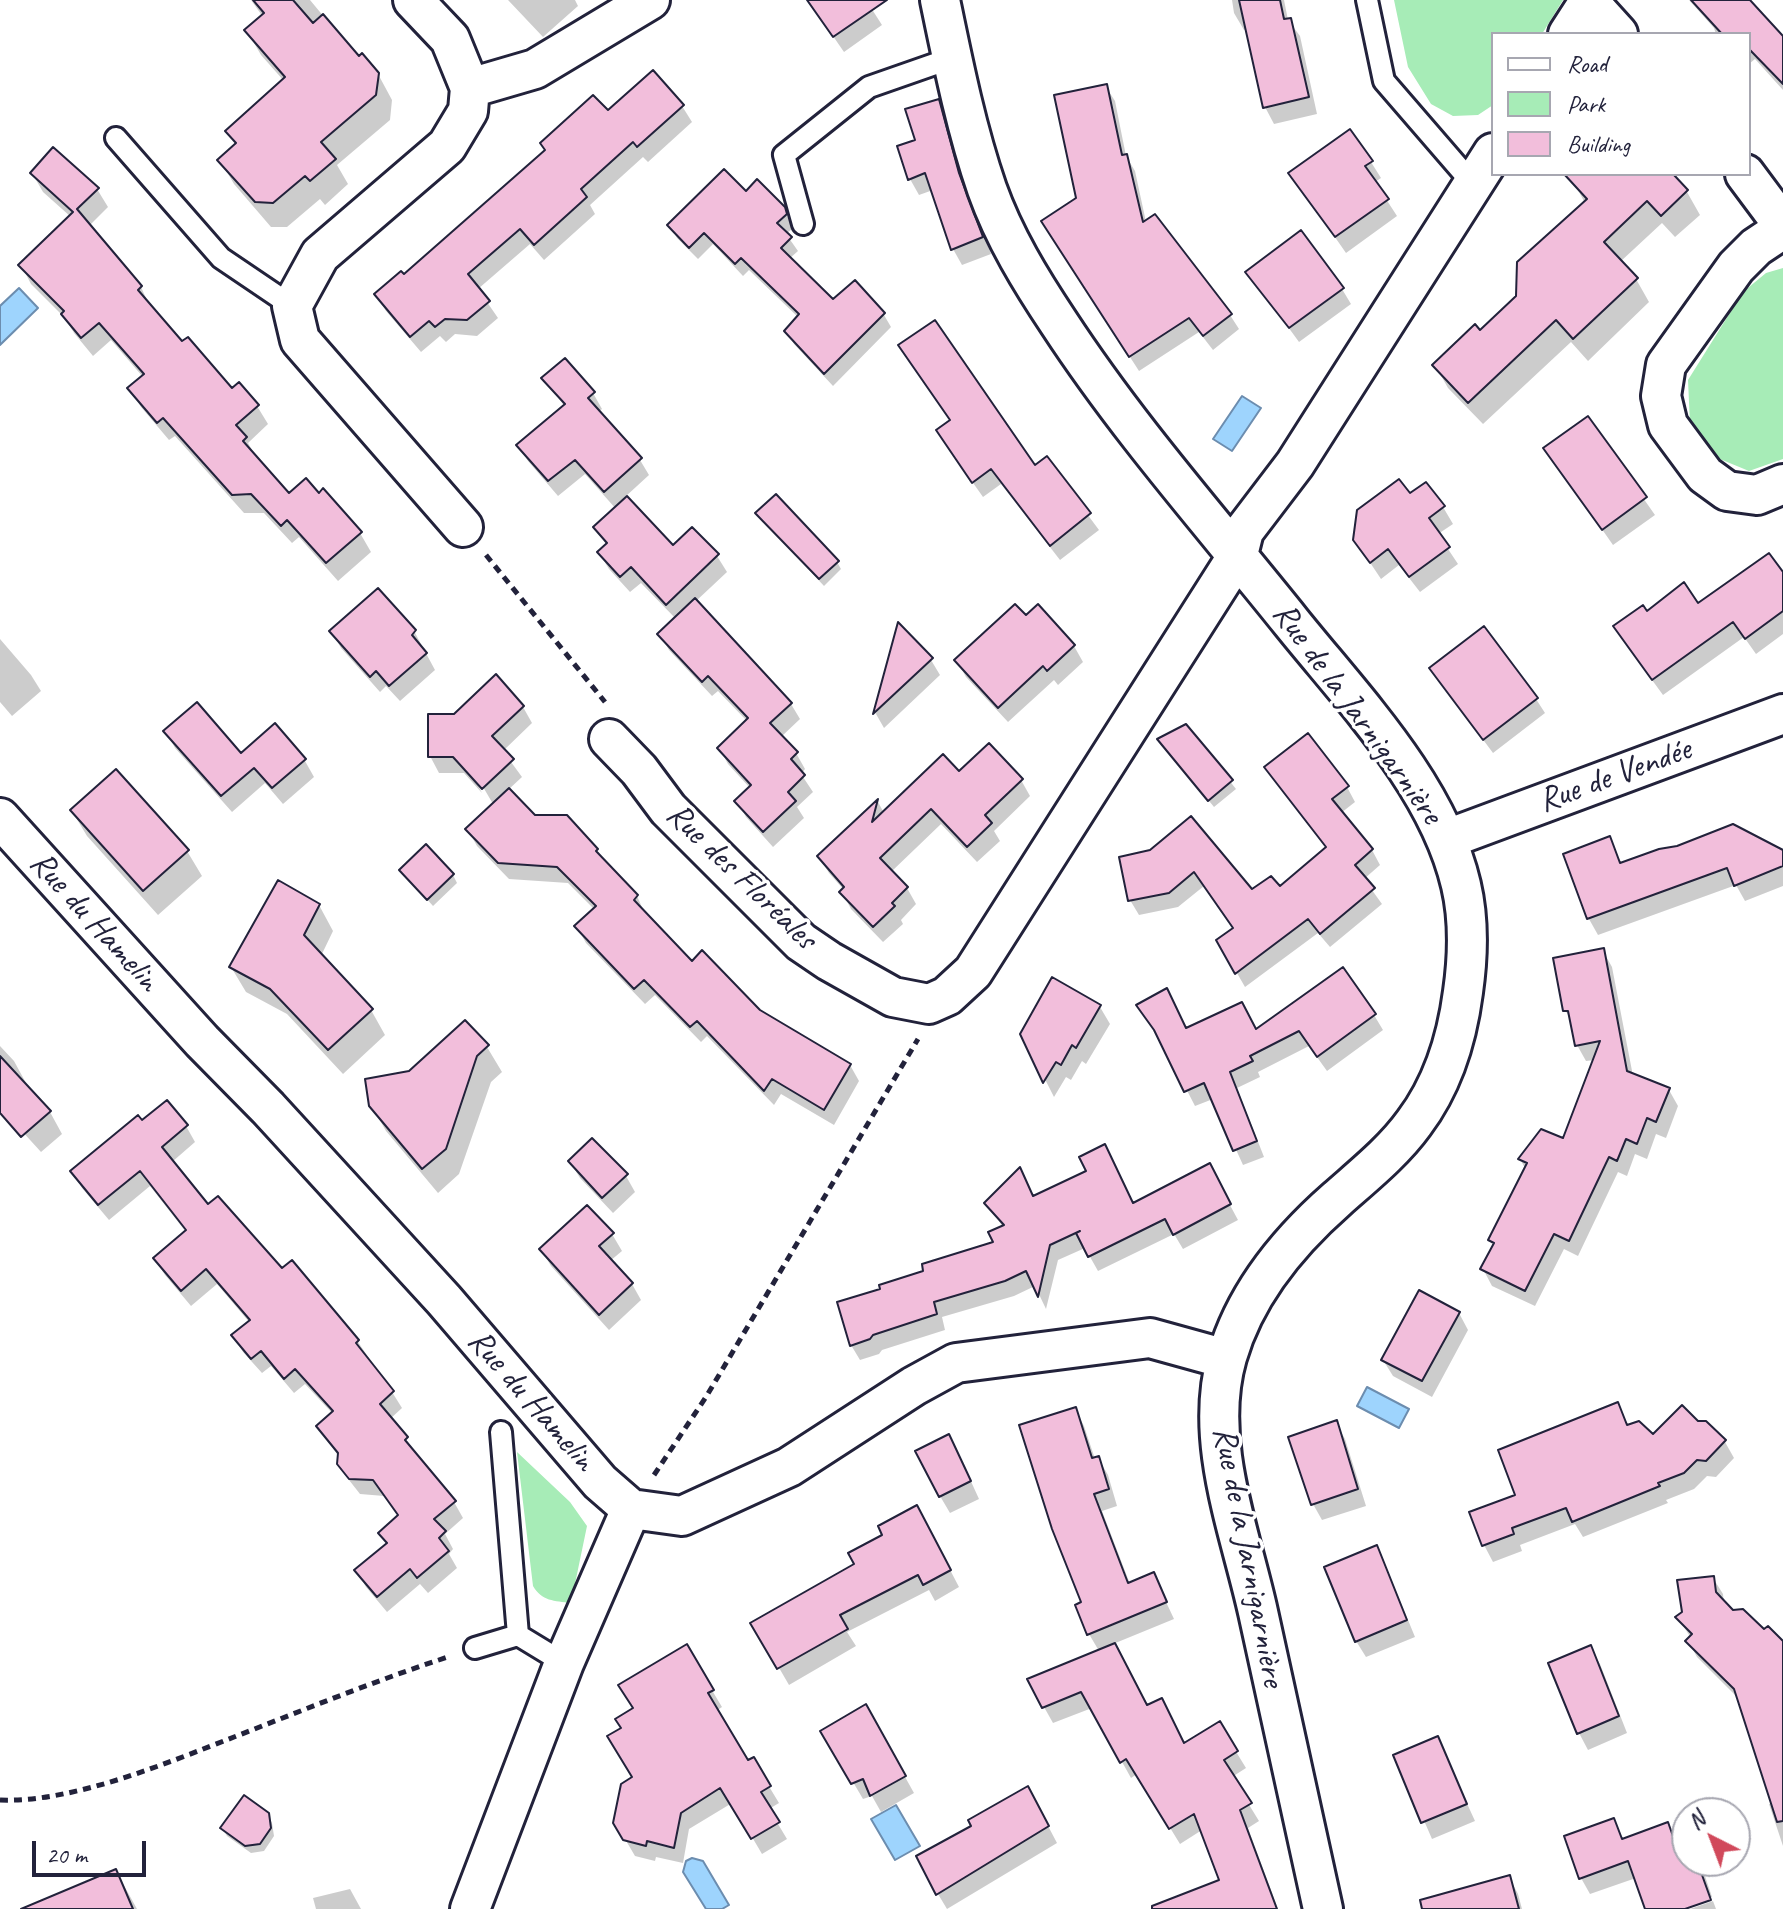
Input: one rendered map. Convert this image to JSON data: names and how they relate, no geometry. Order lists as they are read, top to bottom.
{
  "streets": {
    "street": [
      "Rue de la Jarnigarnière",
      "Rue de Vendée",
      "Rue des Floréales",
      "Rue du Hamelin"
    ]
  },
  "crossings": [
    ["Rue de la Jarnigarnière", "Rue de Vendée"]
  ],
  "legend": ["Road", "Park", "Building"],
  "scale_bar": "20 m",
  "north": "top left"
}
